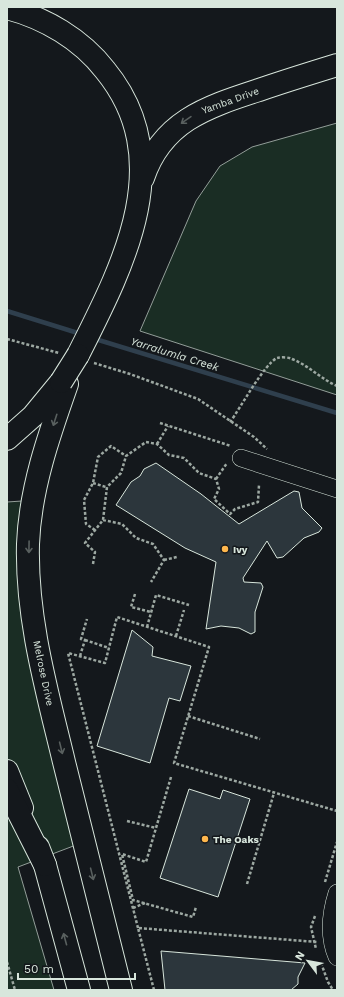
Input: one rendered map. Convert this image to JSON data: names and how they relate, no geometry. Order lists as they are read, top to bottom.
{
  "streets": {
    "main road": ["Yamba Drive", "Melrose Drive"]
  },
  "one_way": ["Yamba Drive"],
  "water": ["Yarralumla Creek"],
  "places": ["Ivy", "The Oaks"],
  "scale_bar": "50 m",
  "north": "top left"
}
